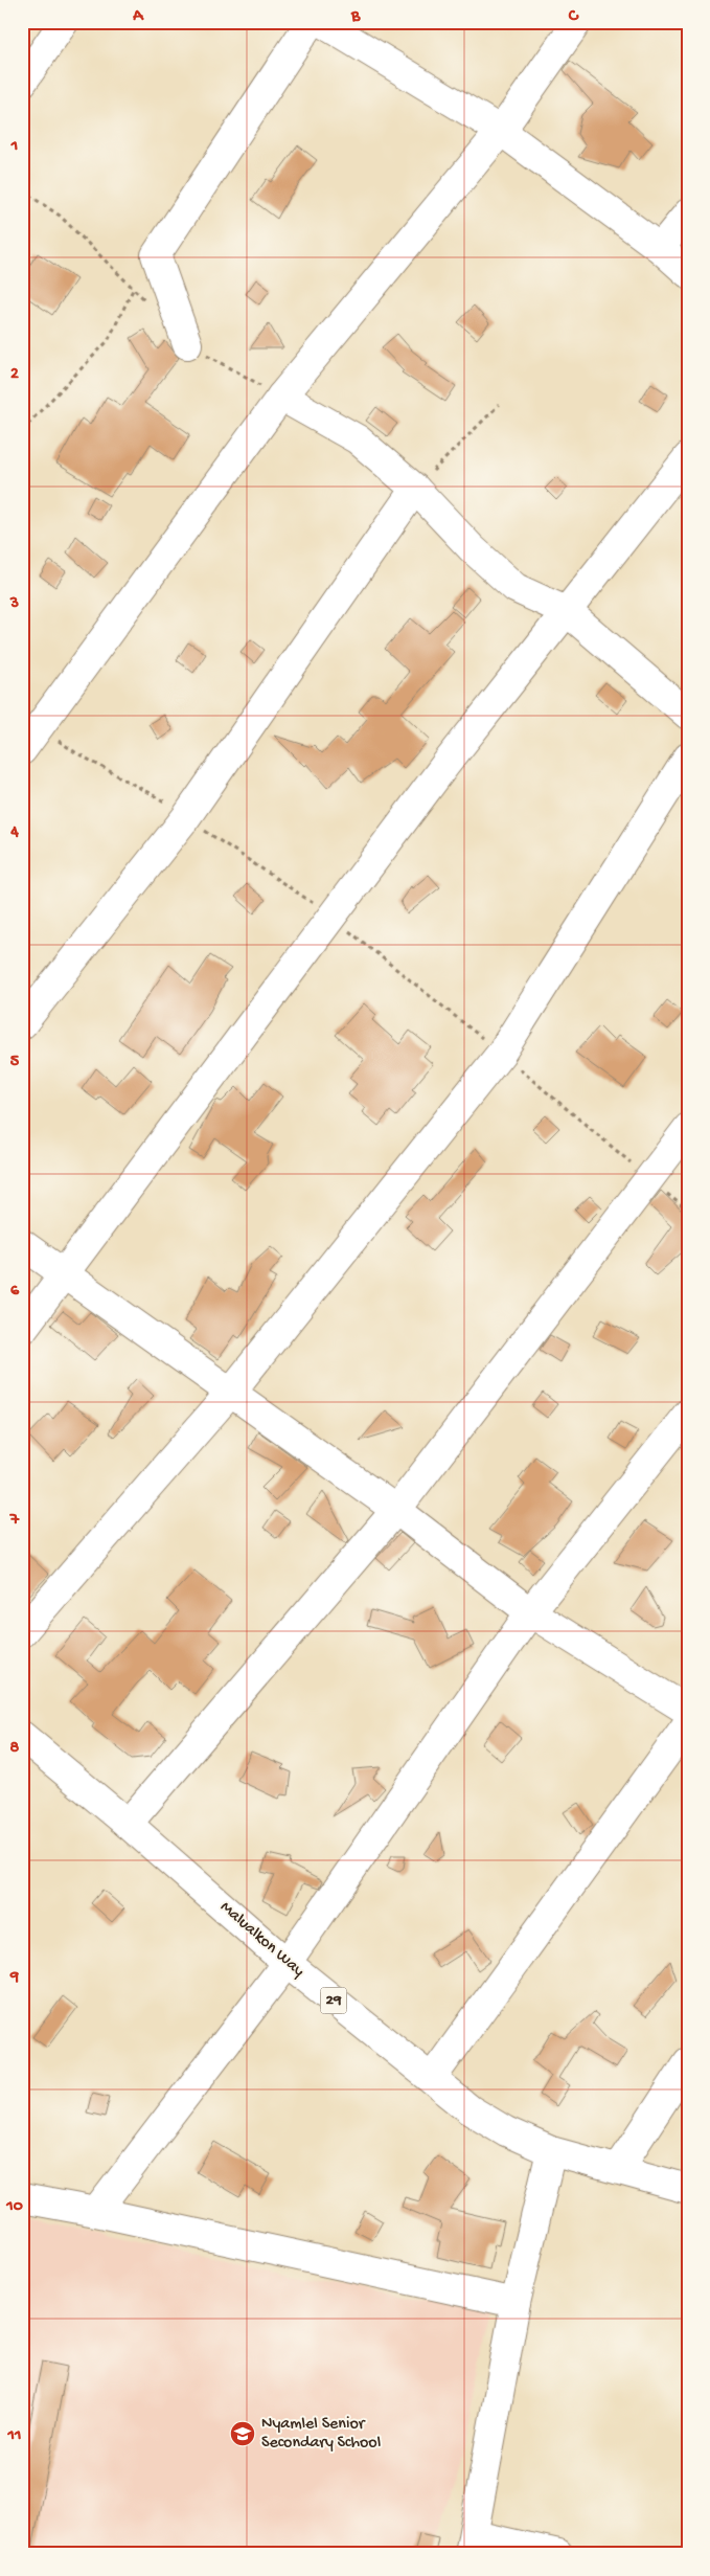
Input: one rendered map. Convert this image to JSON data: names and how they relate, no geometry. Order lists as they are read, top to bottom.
{
  "streets": {
    "street": ["Malualkon Way", "29"]
  },
  "places": {
    "school or university": ["Nyamlel Senior Secondary School"]
  },
  "grid": {
    "columns": ["A", "B", "C"],
    "rows": [
      "1",
      "2",
      "3",
      "4",
      "5",
      "6",
      "7",
      "8",
      "9",
      "10",
      "11"
    ]
  }
}
